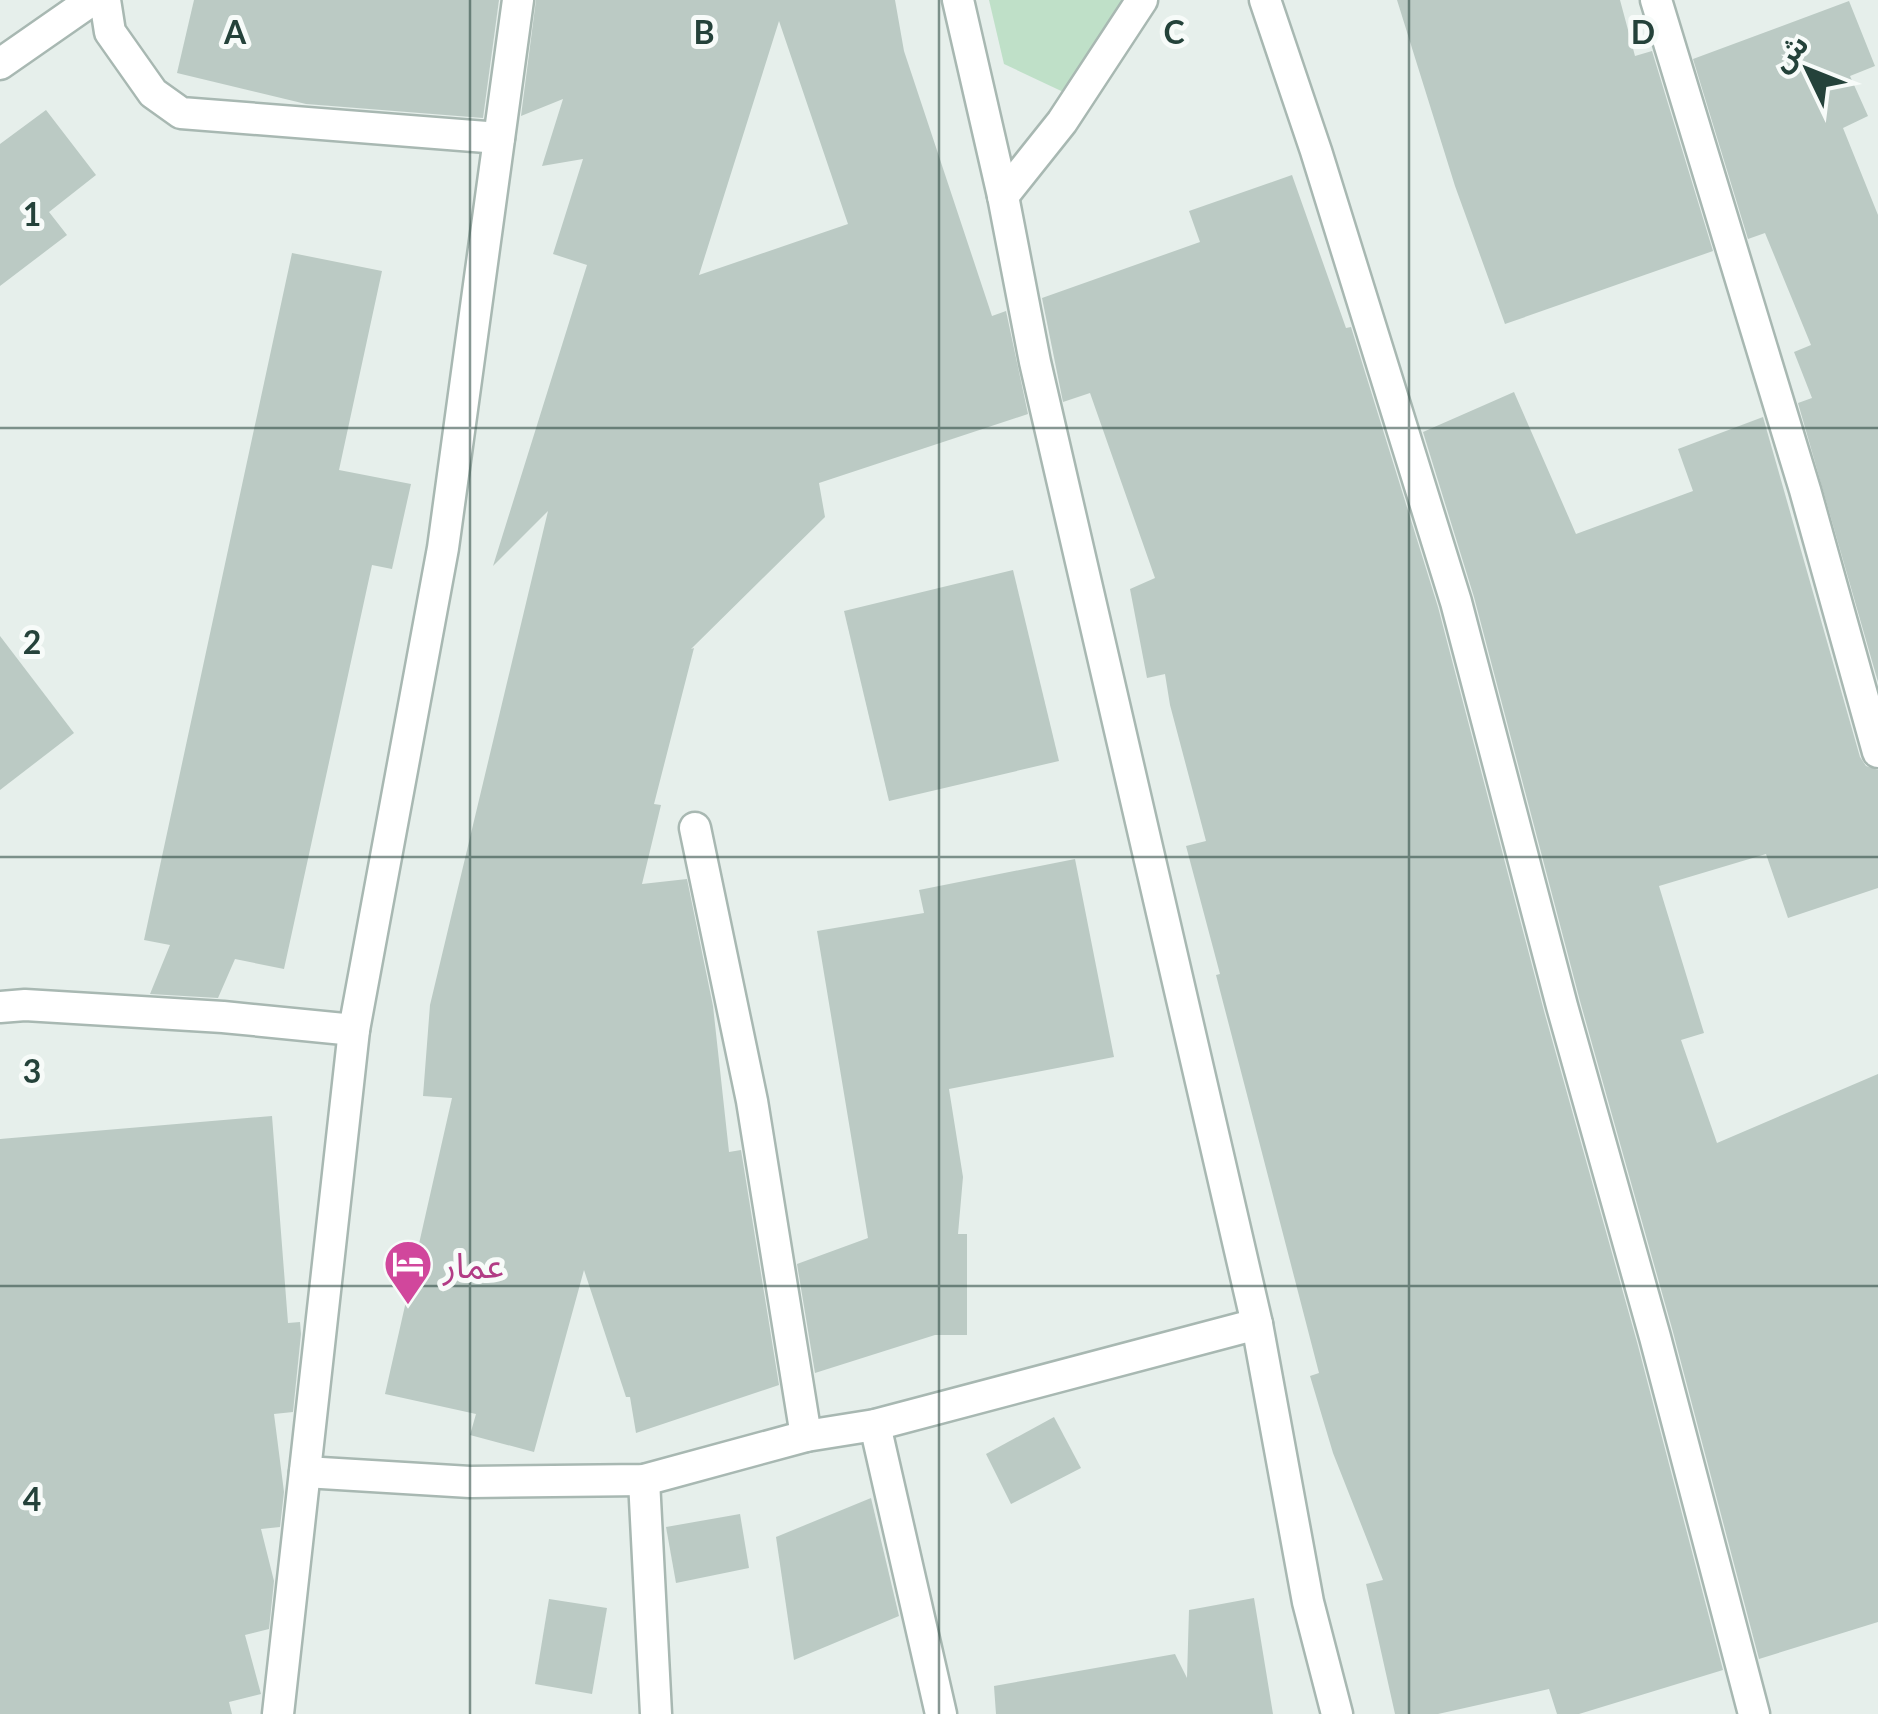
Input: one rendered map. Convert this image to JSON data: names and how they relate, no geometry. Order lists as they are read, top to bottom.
{
  "places": {
    "hotel": ["عمار"]
  },
  "north": "top left",
  "grid": {
    "columns": [
      "A",
      "B",
      "C",
      "D"
    ],
    "rows": [
      "1",
      "2",
      "3",
      "4"
    ]
  }
}
